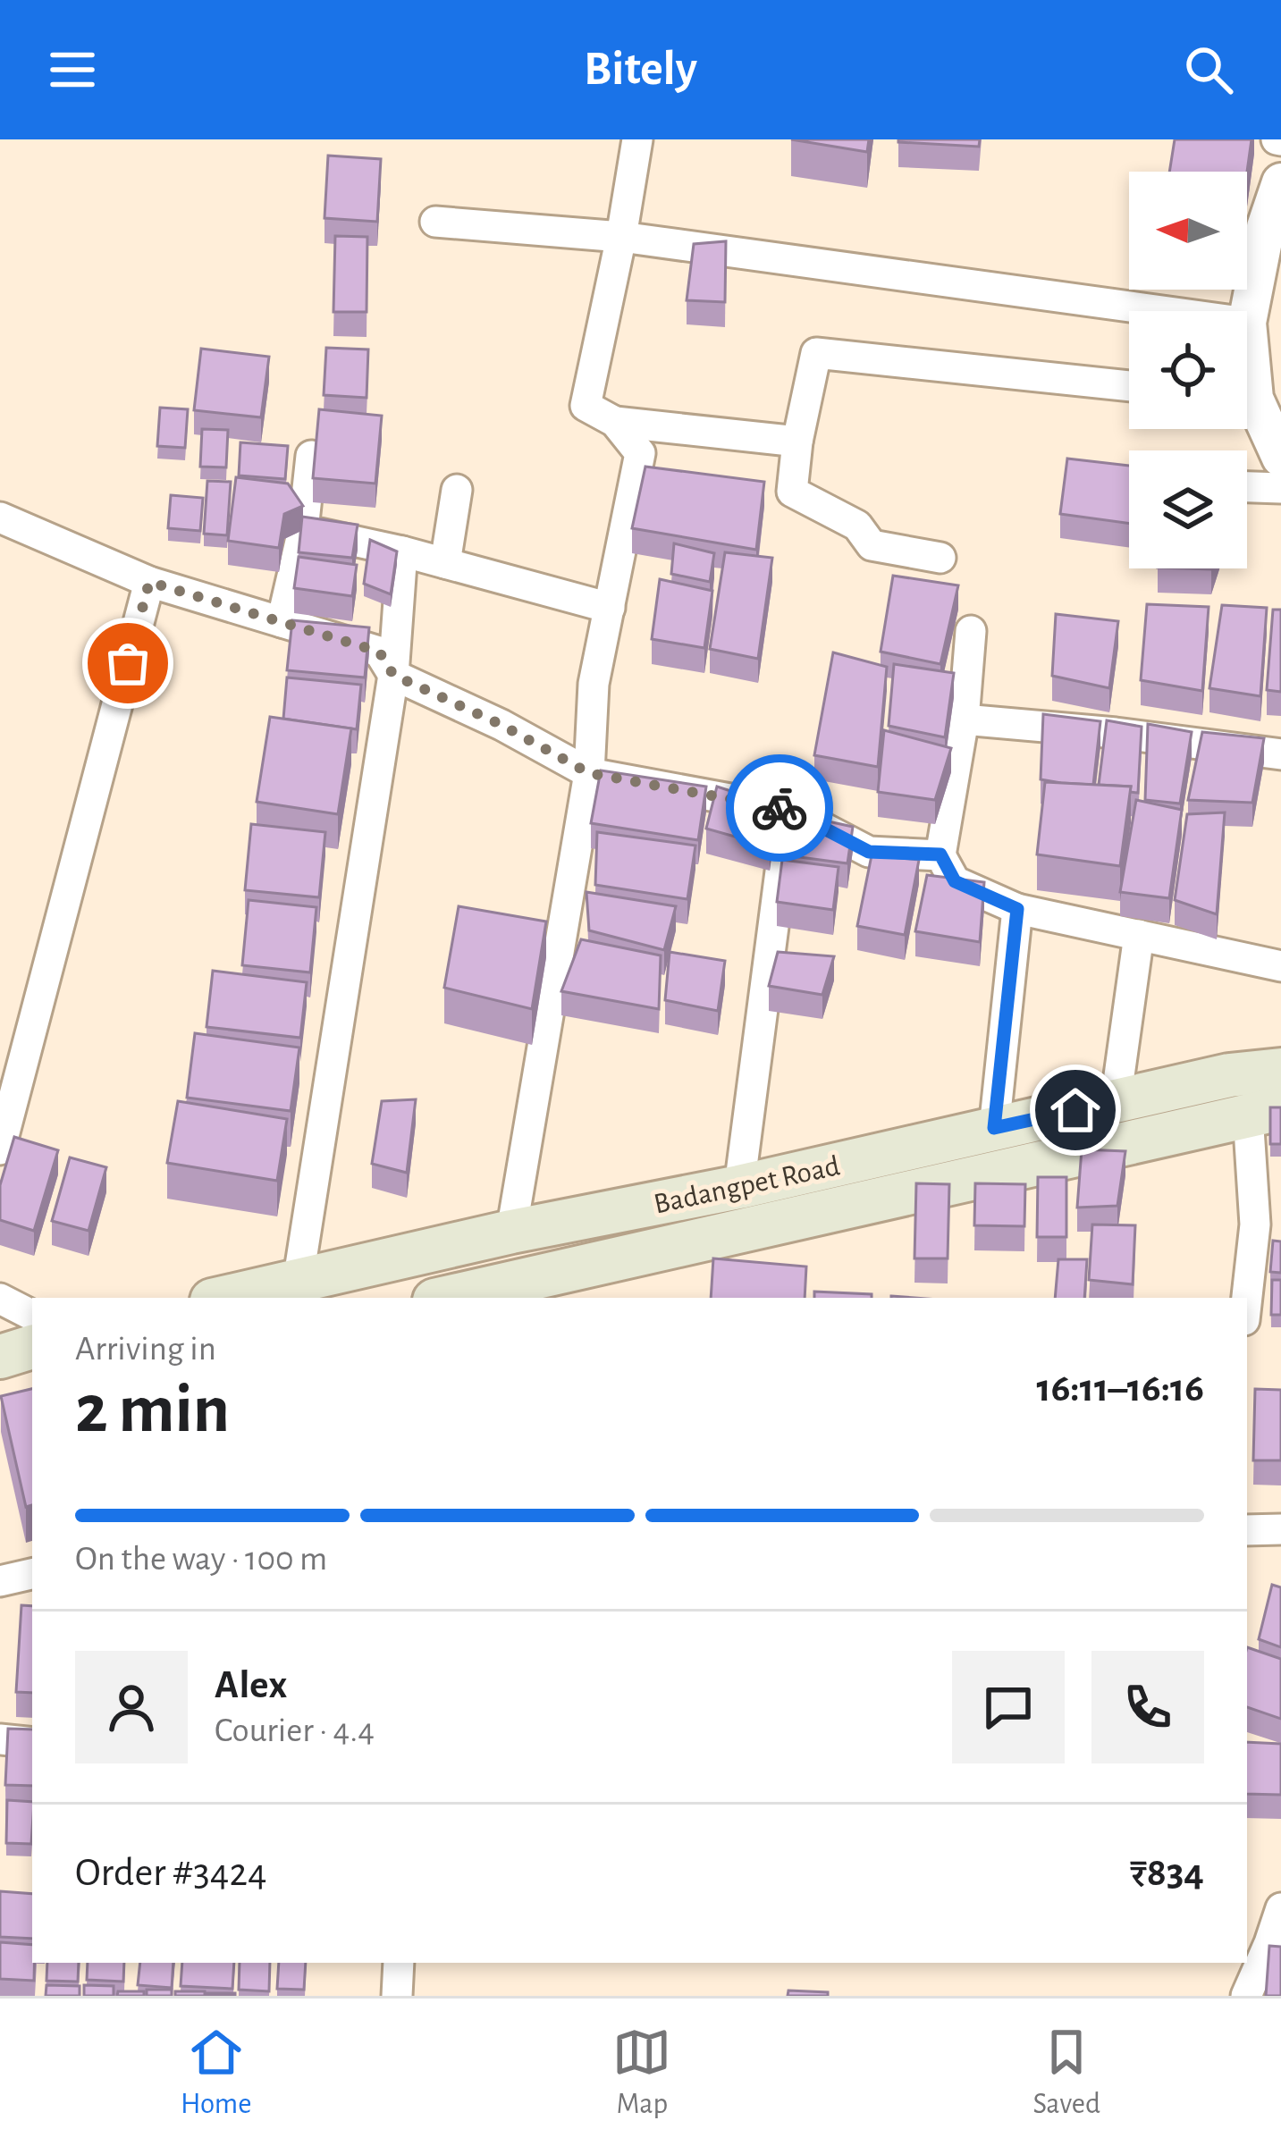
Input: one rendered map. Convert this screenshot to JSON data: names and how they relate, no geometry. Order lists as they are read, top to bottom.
{
  "streets": {
    "main road": ["Badangpet Road"]
  },
  "north": "left",
  "page": {
    "header": "Bitely",
    "heading": ["2 min", "Arriving in", "16:11–16:16"],
    "panel": [
      "Alex",
      "Courier · 4.4",
      "Order #3424",
      "₹834"
    ],
    "bar": "On the way · 100 m",
    "tabs": ["Home", "Map", "Saved"]
  }
}
